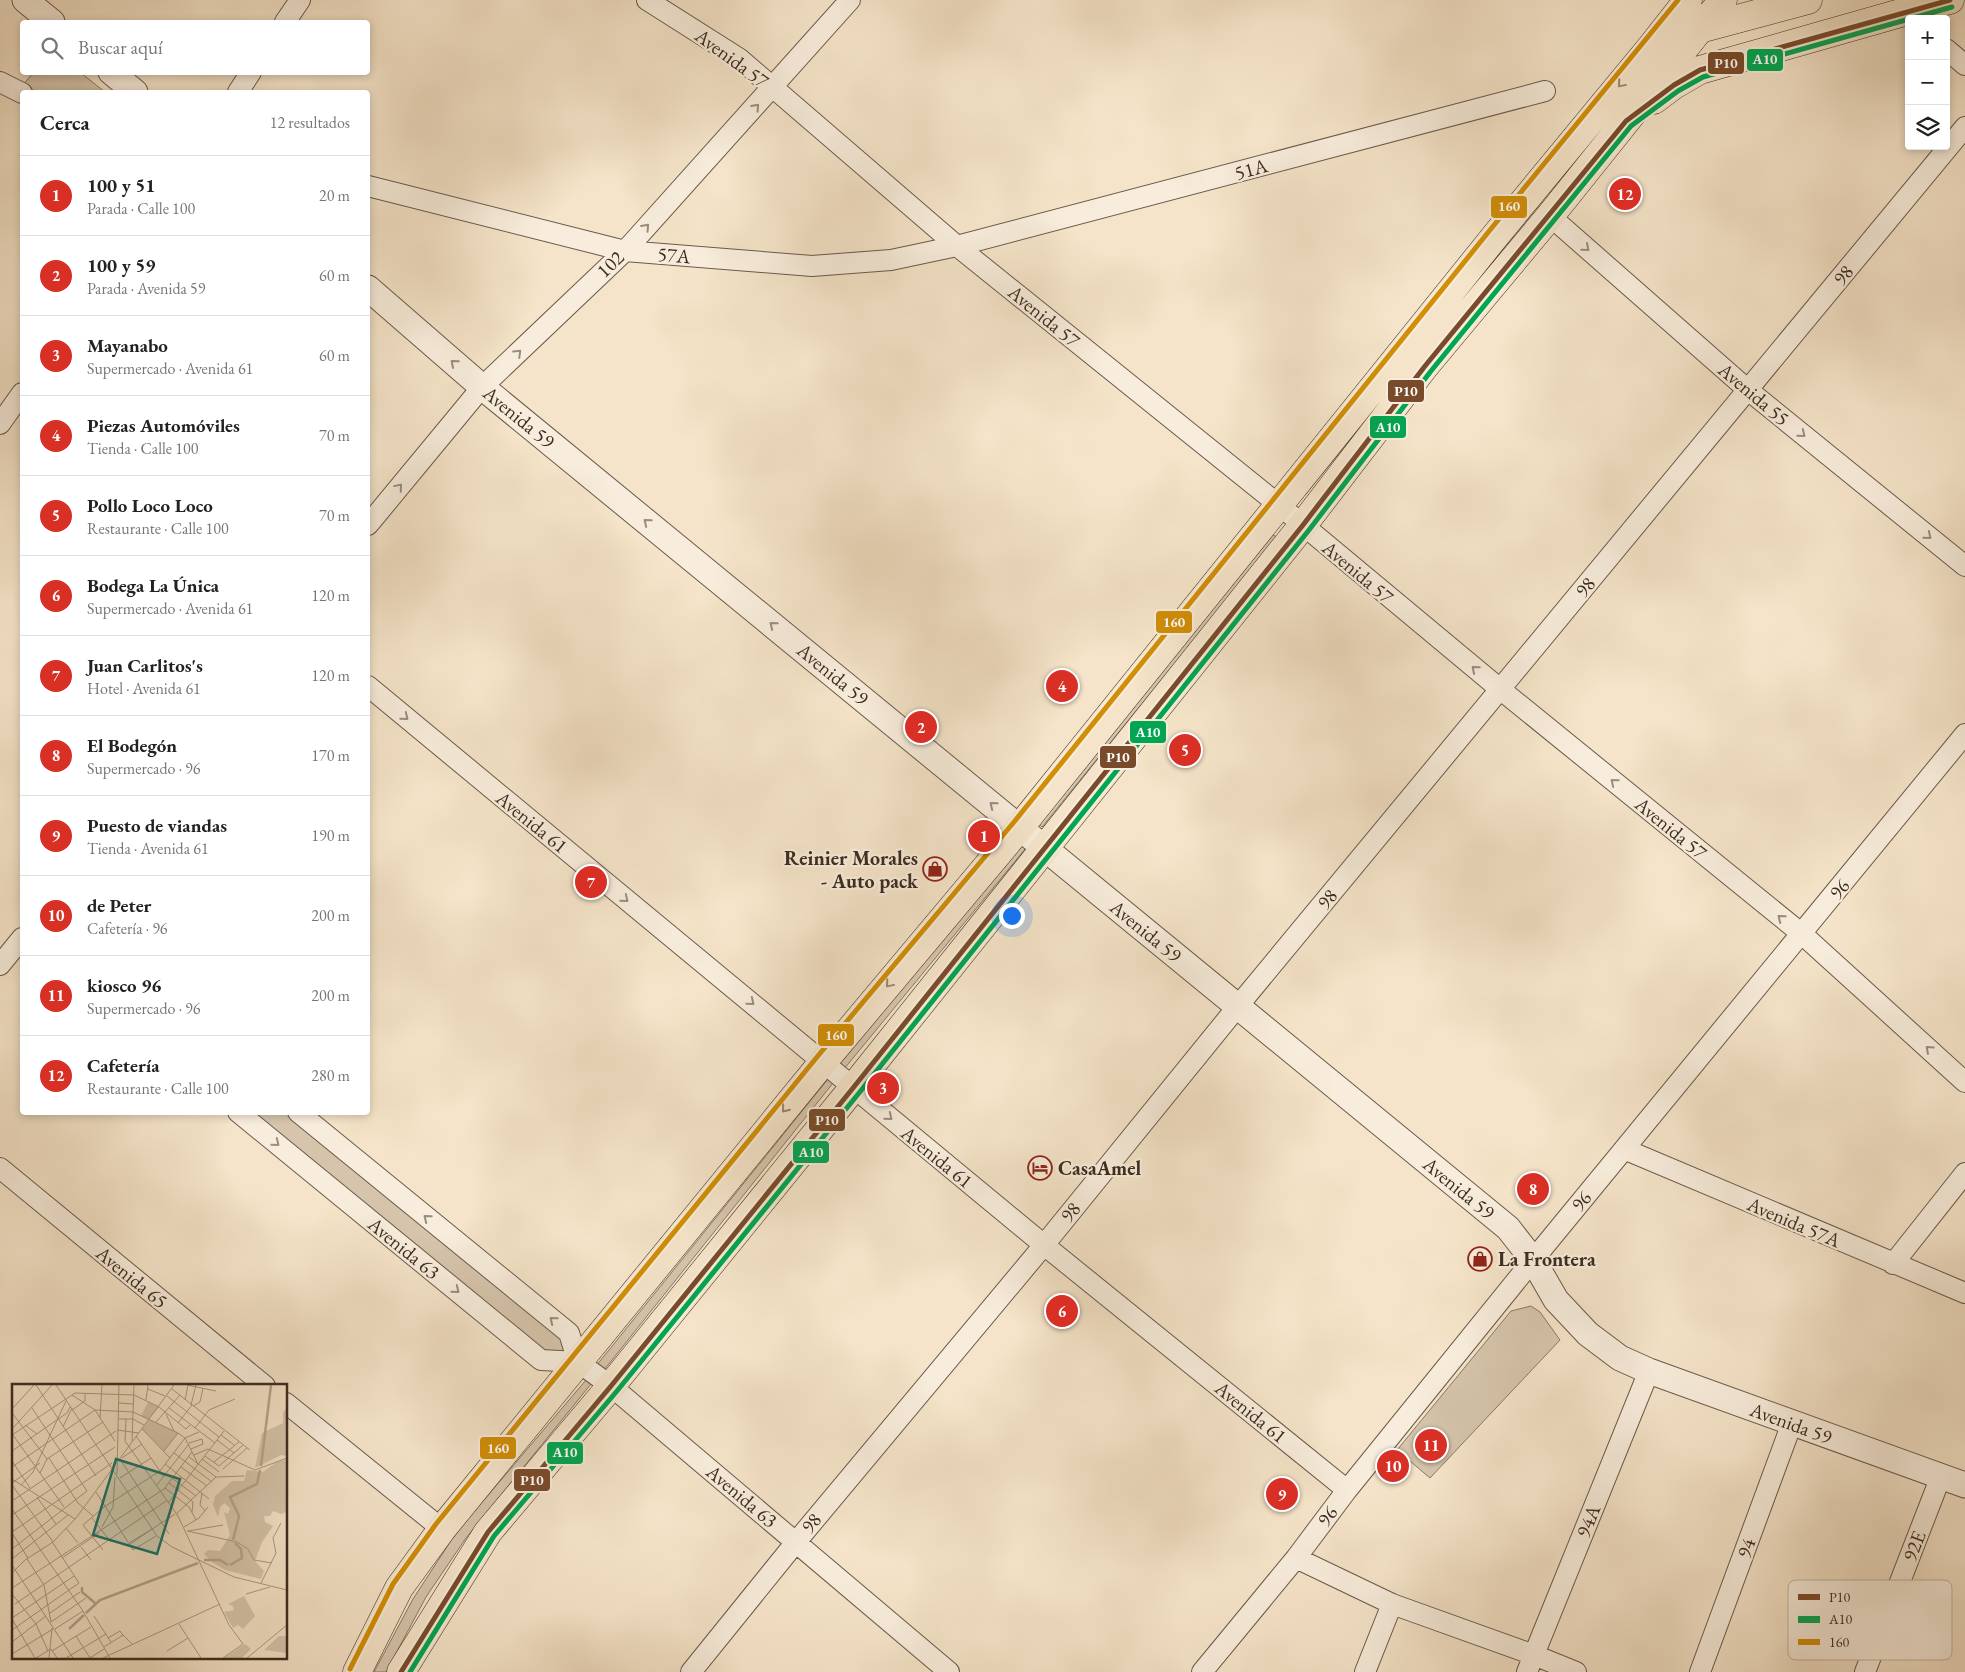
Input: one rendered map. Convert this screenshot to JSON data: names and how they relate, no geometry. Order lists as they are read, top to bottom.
{
  "streets": {
    "street": [
      "Avenida 57",
      "51A",
      "57A",
      "102",
      "98",
      "Avenida 55",
      "Avenida 59",
      "Avenida 61",
      "96",
      "Avenida 57A",
      "Avenida 63",
      "Avenida 65",
      "94A",
      "92E",
      "94"
    ]
  },
  "crossings": [
    ["Avenida 57", "51A"],
    ["Avenida 57", "57A"],
    ["Avenida 57", "102"],
    ["Avenida 57", "98"],
    ["Avenida 57", "96"],
    ["51A", "57A"],
    ["57A", "102"],
    ["102", "Avenida 59"],
    ["98", "Avenida 55"],
    ["98", "Avenida 59"],
    ["98", "Avenida 61"],
    ["98", "Avenida 63"],
    ["Avenida 59", "96"],
    ["Avenida 59", "94A"],
    ["Avenida 59", "92E"],
    ["Avenida 59", "94"],
    ["Avenida 61", "96"],
    ["96", "Avenida 57A"]
  ],
  "one_way": [
    "Avenida 57",
    "102",
    "Avenida 55",
    "Avenida 59",
    "Avenida 61"
  ],
  "places": {
    "shop": ["Reinier Morales - Auto pack", "La Frontera"],
    "hotel": ["CasaAmel"]
  },
  "lines": ["transit line P10", "transit line 160", "transit line A10"],
  "legend": ["P10", "A10", "160"],
  "page": {
    "map_buttons": ["+", "−"],
    "search": "Buscar aquí",
    "heading": ["Cerca", "12 resultados"],
    "list": [
      {
        "mark": "1",
        "name": "100 y 51",
        "note": "Parada · Calle 100",
        "value": "20 m"
      },
      {
        "mark": "2",
        "name": "100 y 59",
        "note": "Parada · Avenida 59",
        "value": "60 m"
      },
      {
        "mark": "3",
        "name": "Mayanabo",
        "note": "Supermercado · Avenida 61",
        "value": "60 m"
      },
      {
        "mark": "4",
        "name": "Piezas Automóviles",
        "note": "Tienda · Calle 100",
        "value": "70 m"
      },
      {
        "mark": "5",
        "name": "Pollo Loco Loco",
        "note": "Restaurante · Calle 100",
        "value": "70 m"
      },
      {
        "mark": "6",
        "name": "Bodega La Única",
        "note": "Supermercado · Avenida 61",
        "value": "120 m"
      },
      {
        "mark": "7",
        "name": "Juan Carlitos's",
        "note": "Hotel · Avenida 61",
        "value": "120 m"
      },
      {
        "mark": "8",
        "name": "El Bodegón",
        "note": "Supermercado · 96",
        "value": "170 m"
      },
      {
        "mark": "9",
        "name": "Puesto de viandas",
        "note": "Tienda · Avenida 61",
        "value": "190 m"
      },
      {
        "mark": "10",
        "name": "de Peter",
        "note": "Cafetería · 96",
        "value": "200 m"
      },
      {
        "mark": "11",
        "name": "kiosco 96",
        "note": "Supermercado · 96",
        "value": "200 m"
      },
      {
        "mark": "12",
        "name": "Cafetería",
        "note": "Restaurante · Calle 100",
        "value": "280 m"
      }
    ],
    "pins": [
      "12",
      "4",
      "2",
      "5",
      "1",
      "7",
      "3",
      "8",
      "6",
      "11",
      "10",
      "9"
    ]
  }
}
